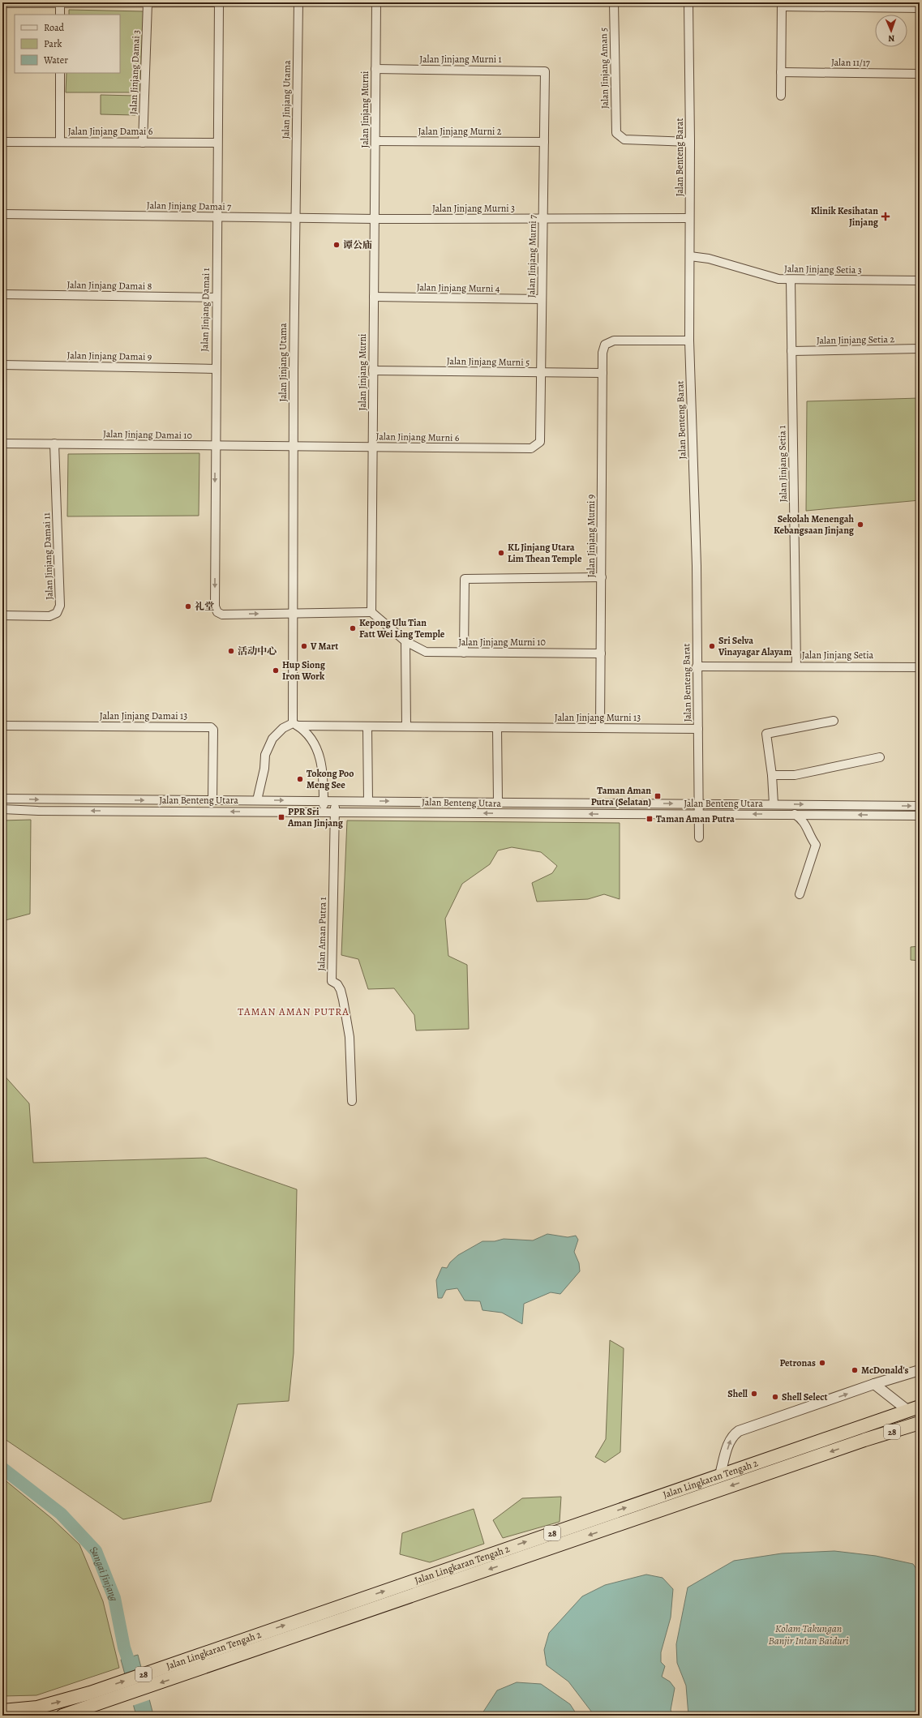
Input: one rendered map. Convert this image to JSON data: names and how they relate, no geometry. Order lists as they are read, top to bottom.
{
  "streets": {
    "highway": ["28", "Jalan Lingkaran Tengah 2"],
    "street": [
      "Jalan Jinjang Murni 1",
      "Jalan 11/17",
      "Jalan Jinjang Aman 5",
      "Jalan Jinjang Damai 3",
      "Jalan Jinjang Utama",
      "Jalan Jinjang Murni",
      "Jalan Jinjang Damai 6",
      "Jalan Jinjang Murni 2",
      "Jalan Benteng Barat",
      "Jalan Jinjang Damai 7",
      "Jalan Jinjang Murni 3",
      "Jalan Jinjang Murni 7",
      "Jalan Jinjang Setia 3",
      "Jalan Jinjang Damai 8",
      "Jalan Jinjang Murni 4",
      "Jalan Jinjang Damai 1",
      "Jalan Jinjang Setia 2",
      "Jalan Jinjang Damai 9",
      "Jalan Jinjang Murni 5",
      "Jalan Jinjang Damai 10",
      "Jalan Jinjang Murni 6",
      "Jalan Jinjang Setia 1",
      "Jalan Jinjang Murni 9",
      "Jalan Jinjang Damai 11",
      "Jalan Jinjang Murni 10",
      "Jalan Jinjang Setia",
      "Jalan Jinjang Damai 13",
      "Jalan Jinjang Murni 13",
      "Jalan Benteng Utara",
      "Jalan Aman Putra 1"
    ]
  },
  "crossings": [
    ["Jalan Jinjang Murni 1", "Jalan Jinjang Murni"],
    ["Jalan Jinjang Murni 1", "Jalan Jinjang Murni 7"],
    ["Jalan Jinjang Aman 5", "Jalan Benteng Barat"],
    ["Jalan Jinjang Damai 3", "Jalan Jinjang Damai 6"],
    ["Jalan Jinjang Utama", "Jalan Jinjang Damai 7"],
    ["Jalan Jinjang Utama", "Jalan Jinjang Damai 1"],
    ["Jalan Jinjang Utama", "Jalan Jinjang Damai 10"],
    ["Jalan Jinjang Utama", "Jalan Jinjang Murni 6"],
    ["Jalan Jinjang Utama", "Jalan Jinjang Murni 13"],
    ["Jalan Jinjang Murni", "Jalan Jinjang Murni 2"],
    ["Jalan Jinjang Murni", "Jalan Jinjang Damai 7"],
    ["Jalan Jinjang Murni", "Jalan Jinjang Murni 3"],
    ["Jalan Jinjang Murni", "Jalan Jinjang Murni 4"],
    ["Jalan Jinjang Murni", "Jalan Jinjang Murni 5"],
    ["Jalan Jinjang Murni", "Jalan Jinjang Murni 6"],
    ["Jalan Jinjang Damai 6", "Jalan Jinjang Damai 1"],
    ["Jalan Jinjang Murni 2", "Jalan Jinjang Murni 7"],
    ["Jalan Benteng Barat", "Jalan Jinjang Murni 3"],
    ["Jalan Benteng Barat", "Jalan Jinjang Setia 3"],
    ["Jalan Benteng Barat", "Jalan Jinjang Murni 9"],
    ["Jalan Benteng Barat", "Jalan Jinjang Setia"],
    ["Jalan Benteng Barat", "Jalan Jinjang Murni 13"],
    ["Jalan Benteng Barat", "Jalan Benteng Utara"],
    ["Jalan Jinjang Damai 7", "Jalan Jinjang Murni 3"],
    ["Jalan Jinjang Damai 7", "Jalan Jinjang Damai 1"],
    ["Jalan Jinjang Murni 3", "Jalan Jinjang Murni 7"],
    ["Jalan Jinjang Murni 7", "Jalan Jinjang Murni 4"],
    ["Jalan Jinjang Murni 7", "Jalan Jinjang Murni 5"],
    ["Jalan Jinjang Murni 7", "Jalan Jinjang Murni 6"],
    ["Jalan Jinjang Setia 3", "Jalan Jinjang Setia 1"],
    ["Jalan Jinjang Damai 8", "Jalan Jinjang Damai 1"],
    ["Jalan Jinjang Damai 1", "Jalan Jinjang Damai 9"],
    ["Jalan Jinjang Damai 1", "Jalan Jinjang Damai 10"],
    ["Jalan Jinjang Setia 2", "Jalan Jinjang Setia 1"],
    ["Jalan Jinjang Murni 5", "Jalan Jinjang Murni 9"],
    ["Jalan Jinjang Damai 10", "Jalan Jinjang Murni 6"],
    ["Jalan Jinjang Damai 10", "Jalan Jinjang Damai 11"],
    ["Jalan Jinjang Setia 1", "Jalan Jinjang Setia"],
    ["Jalan Jinjang Murni 9", "Jalan Jinjang Murni 10"],
    ["Jalan Jinjang Murni 9", "Jalan Jinjang Murni 13"],
    ["Jalan Jinjang Damai 13", "Jalan Benteng Utara"],
    ["Jalan Benteng Utara", "Jalan Aman Putra 1"]
  ],
  "districts": ["TAMAN AMAN PUTRA"],
  "water": ["Sungai Jinjang", "Kolam Takungan Banjir Intan Baiduri"],
  "places": {
    "health": ["Klinik Kesihatan Jinjang"],
    "other": [
      "谭公庙",
      "Sekolah Menengah Kebangsaan Jinjang",
      "KL Jinjang Utara Lim Thean Temple",
      "礼堂",
      "Kepong Ulu Tian Fatt Wei Ling Temple",
      "V Mart",
      "Sri Selva Vinayagar Alayam",
      "活动中心",
      "Hup Siong Iron Work",
      "Tokong Poo Meng See",
      "Petronas",
      "McDonald's",
      "Shell",
      "Shell Select"
    ],
    "transit": ["Taman Aman Putra (Selatan)", "PPR Sri Aman Jinjang", "Taman Aman Putra"]
  },
  "legend": ["Road", "Park", "Water"],
  "north": "bottom"
}
